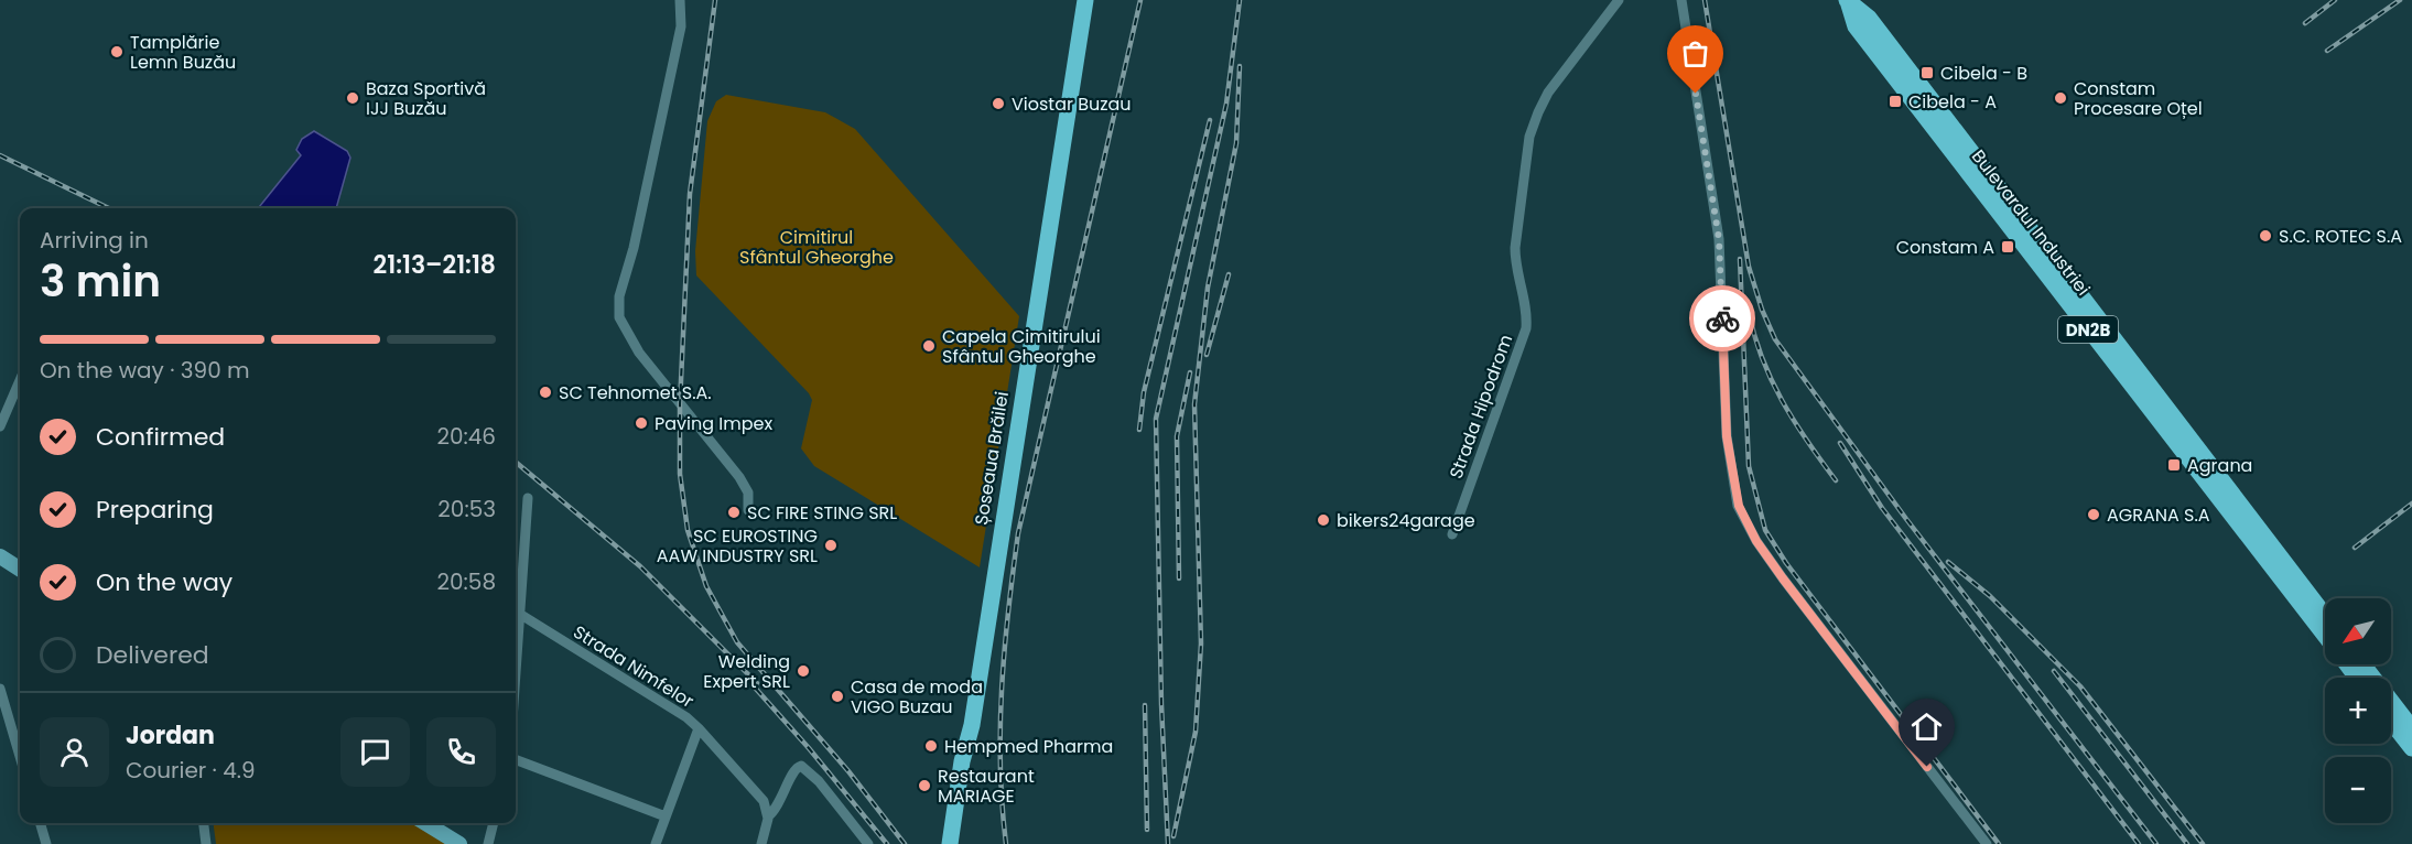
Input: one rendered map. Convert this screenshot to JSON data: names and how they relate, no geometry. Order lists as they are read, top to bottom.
{
  "streets": {
    "main road": ["Bulevardul Industriei", "DN2B", "Șoseaua Brăilei"],
    "street": ["Strada Hipodrom", "Strada Nimfelor"]
  },
  "parks": ["Cimitirul Sfântul Gheorghe"],
  "places": {
    "other": [
      "Tamplărie Lemn Buzău",
      "Baza Sportivă IJJ Buzău",
      "Constam Procesare Oțel",
      "Viostar Buzau",
      "S.C. ROTEC S.A",
      "Capela Cimitirului Sfântul Gheorghe",
      "SC Tehnomet S.A.",
      "Paving Impex",
      "SC FIRE STING SRL",
      "AGRANA S.A",
      "bikers24garage",
      "SC EUROSTING AAW INDUSTRY SRL",
      "Welding Expert SRL",
      "Casa de moda VIGO Buzau",
      "Hempmed Pharma",
      "Restaurant MARIAGE"
    ],
    "transit": [
      "Cibela - B",
      "Cibela - A",
      "Constam A",
      "Agrana"
    ]
  },
  "north": "bottom left",
  "page": {
    "heading": ["3 min", "Arriving in", "21:13–21:18"],
    "panel": ["Jordan", "Courier · 4.9"],
    "bar": "On the way · 390 m",
    "list": [
      ["Confirmed", "20:46"],
      ["Preparing", "20:53"],
      ["On the way", "20:58"],
      "Delivered"
    ],
    "map_buttons": ["+", "−"]
  }
}
